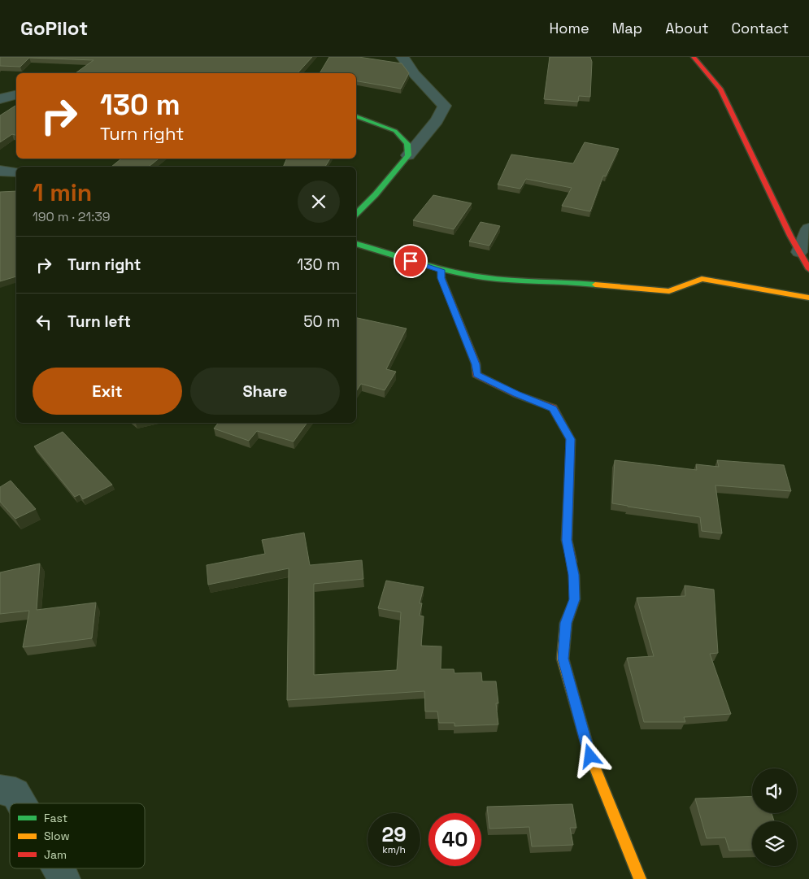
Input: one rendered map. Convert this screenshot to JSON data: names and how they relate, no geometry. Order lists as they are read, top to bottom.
{
  "legend": ["Fast", "Slow", "Jam"],
  "page": {
    "header": "GoPilot",
    "nav": [
      "Home",
      "Map",
      "About",
      "Contact"
    ],
    "turn": ["130 m", "Turn right"],
    "heading": ["1 min", "190 m · 21:39"],
    "list": [
      {
        "name": "Turn right",
        "value": "130 m"
      },
      {
        "name": "Turn left",
        "value": "50 m"
      }
    ],
    "buttons": ["Exit", "Share"],
    "speed": "29 km/h",
    "limit": "40"
  }
}
